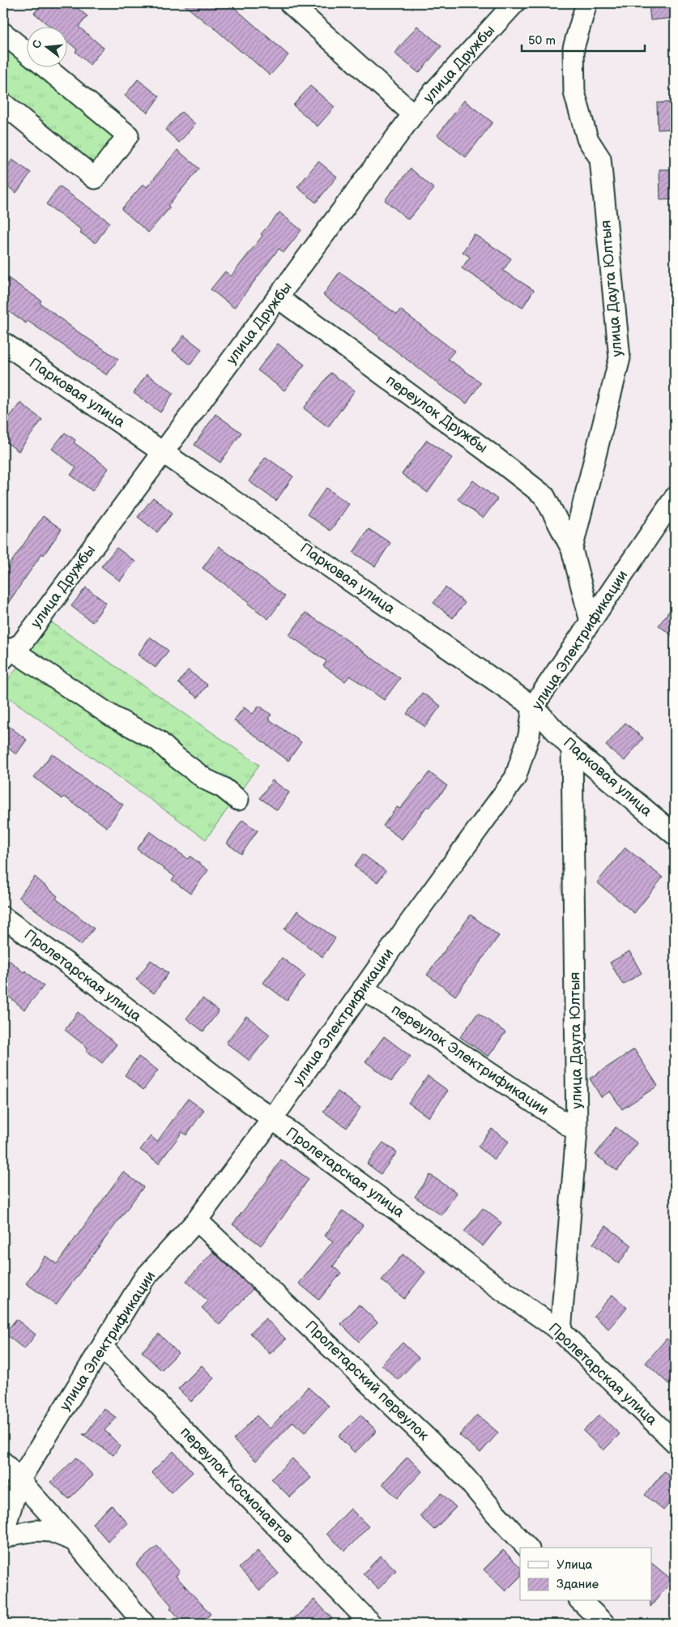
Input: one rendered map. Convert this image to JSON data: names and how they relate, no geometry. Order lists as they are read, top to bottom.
{
  "streets": {
    "street": [
      "улица Дружбы",
      "улица Даута Юлтыя",
      "Парковая улица",
      "переулок Дружбы",
      "улица Электрификации",
      "Пролетарская улица",
      "переулок Электрификации",
      "Пролетарский переулок",
      "переулок Космонавтов"
    ]
  },
  "crossings": [
    ["улица Дружбы", "Парковая улица"],
    ["улица Дружбы", "переулок Дружбы"],
    ["улица Даута Юлтыя", "Парковая улица"],
    ["улица Даута Юлтыя", "переулок Дружбы"],
    ["улица Даута Юлтыя", "улица Электрификации"],
    ["улица Даута Юлтыя", "Пролетарская улица"],
    ["улица Даута Юлтыя", "переулок Электрификации"],
    ["Парковая улица", "улица Электрификации"],
    ["улица Электрификации", "Пролетарская улица"],
    ["улица Электрификации", "переулок Электрификации"],
    ["улица Электрификации", "Пролетарский переулок"],
    ["улица Электрификации", "переулок Космонавтов"]
  ],
  "legend": ["Улица", "Здание"],
  "scale_bar": "50 m",
  "north": "left"
}
